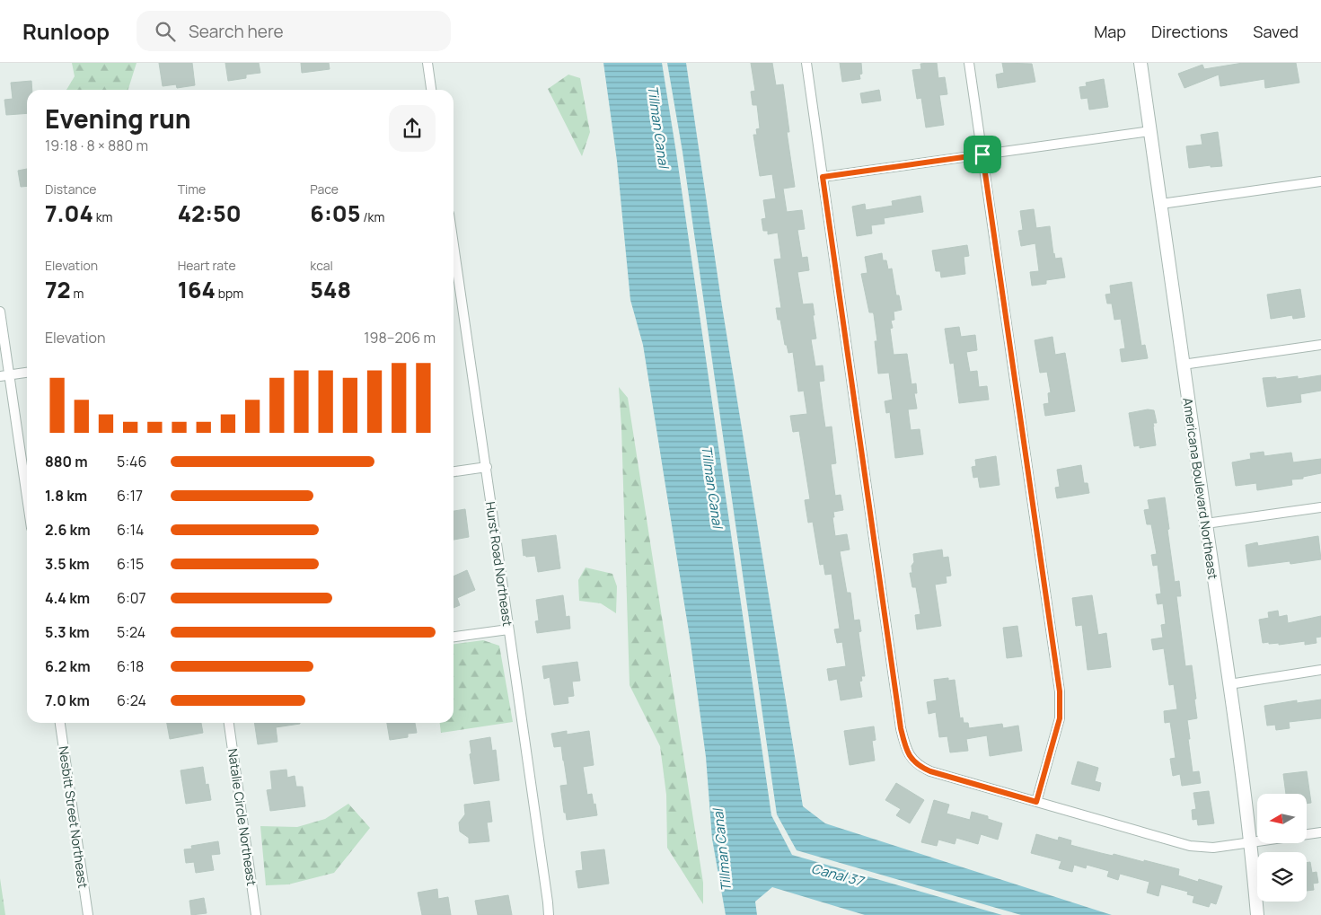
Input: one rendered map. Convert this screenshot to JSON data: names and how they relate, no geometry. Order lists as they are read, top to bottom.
{
  "streets": {
    "street": [
      "Americana Boulevard Northeast",
      "Hurst Road Northeast",
      "Nesbitt Street Northeast",
      "Natalie Circle Northeast"
    ]
  },
  "water": ["Tillman Canal", "Canal 37"],
  "north": "left",
  "page": {
    "header": "Runloop",
    "search": "Search here",
    "nav": ["Map", "Directions", "Saved"],
    "heading": ["Evening run", "19:18 · 8 × 880 m"],
    "stats": [
      ["Distance", "7.04 km"],
      ["Time", "42:50"],
      ["Pace", "6:05 /km"],
      ["Elevation", "72 m"],
      ["Heart rate", "164 bpm"],
      ["kcal", "548"]
    ],
    "chart": ["Elevation", "198–206 m"],
    "list": [
      {
        "name": "880 m",
        "note": "5:46"
      },
      {
        "name": "1.8 km",
        "note": "6:17"
      },
      {
        "name": "2.6 km",
        "note": "6:14"
      },
      {
        "name": "3.5 km",
        "note": "6:15"
      },
      {
        "name": "4.4 km",
        "note": "6:07"
      },
      {
        "name": "5.3 km",
        "note": "5:24"
      },
      {
        "name": "6.2 km",
        "note": "6:18"
      },
      {
        "name": "7.0 km",
        "note": "6:24"
      }
    ]
  }
}
